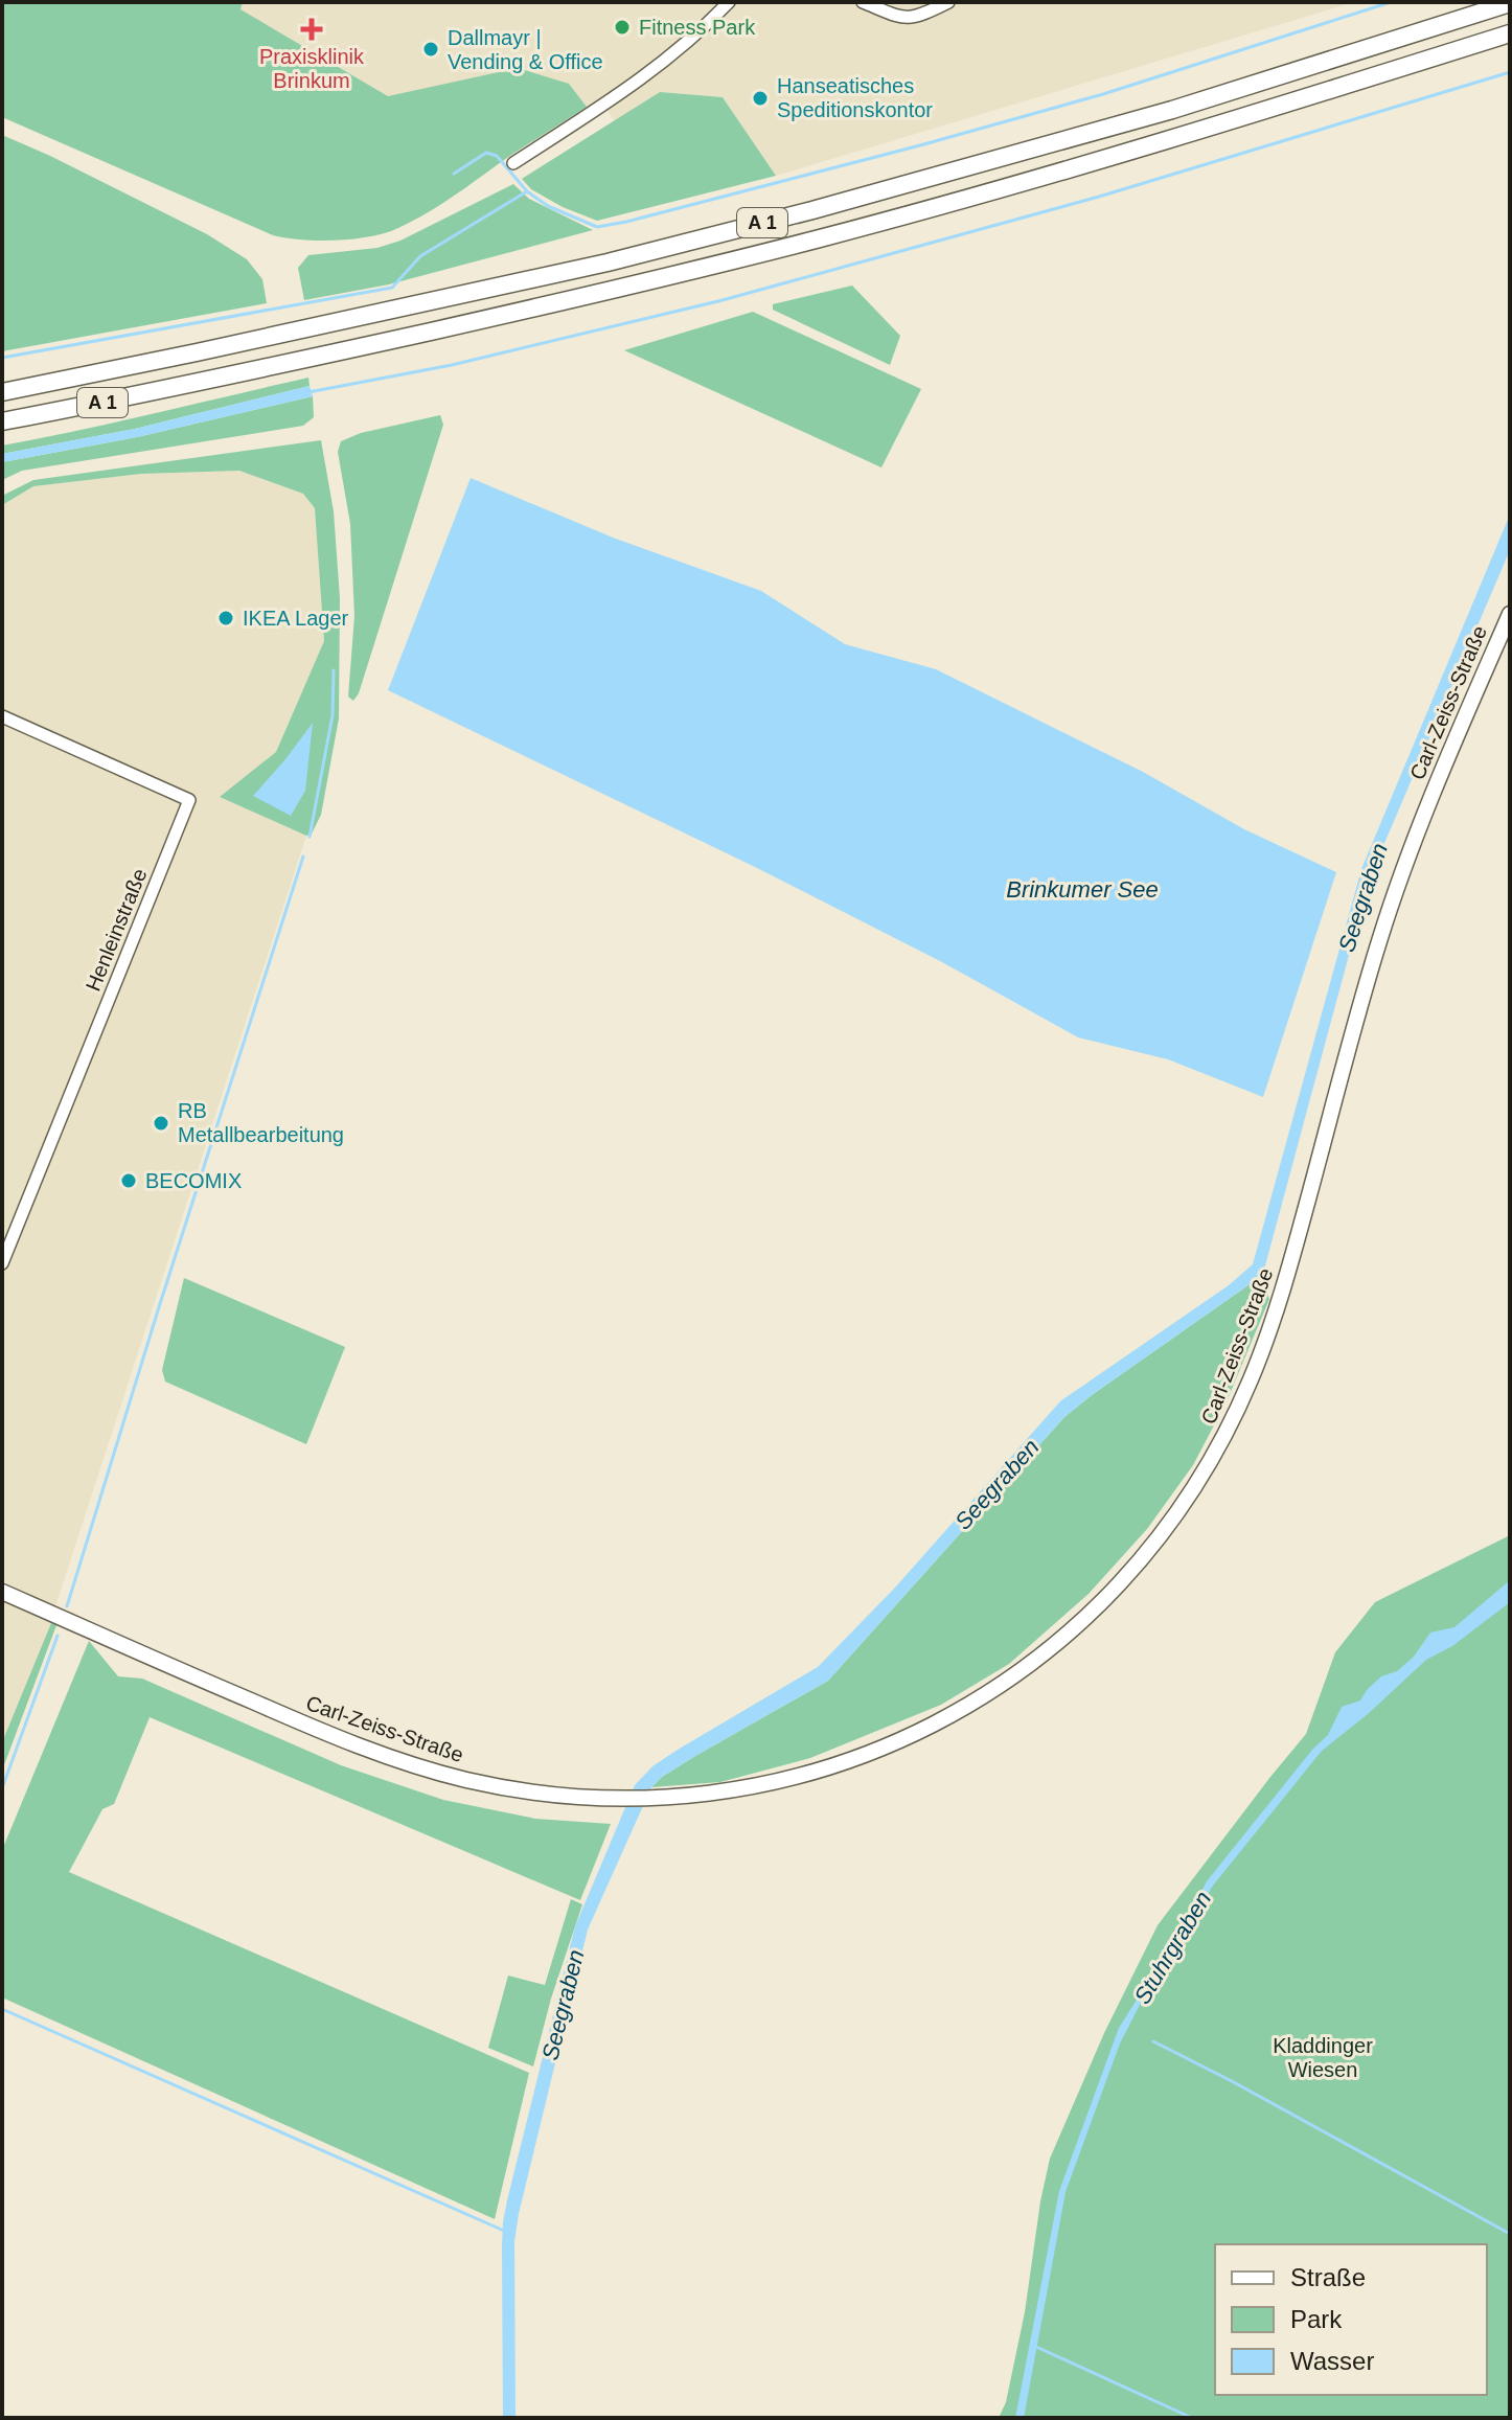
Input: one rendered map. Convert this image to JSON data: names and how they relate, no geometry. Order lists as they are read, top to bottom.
{
  "streets": {
    "highway": ["A 1"],
    "main road": ["Carl-Zeiss-Straße"],
    "street": ["Henleinstraße"]
  },
  "water": ["Brinkumer See", "Seegraben", "Stuhrgraben"],
  "parks": ["Kladdinger Wiesen"],
  "places": {
    "other": [
      "Fitness Park",
      "Dallmayr | Vending & Office",
      "Hanseatisches Speditionskontor",
      "IKEA Lager",
      "RB Metallbearbeitung",
      "BECOMIX"
    ],
    "health": ["Praxisklinik Brinkum"]
  },
  "legend": ["Straße", "Park", "Wasser"]
}
